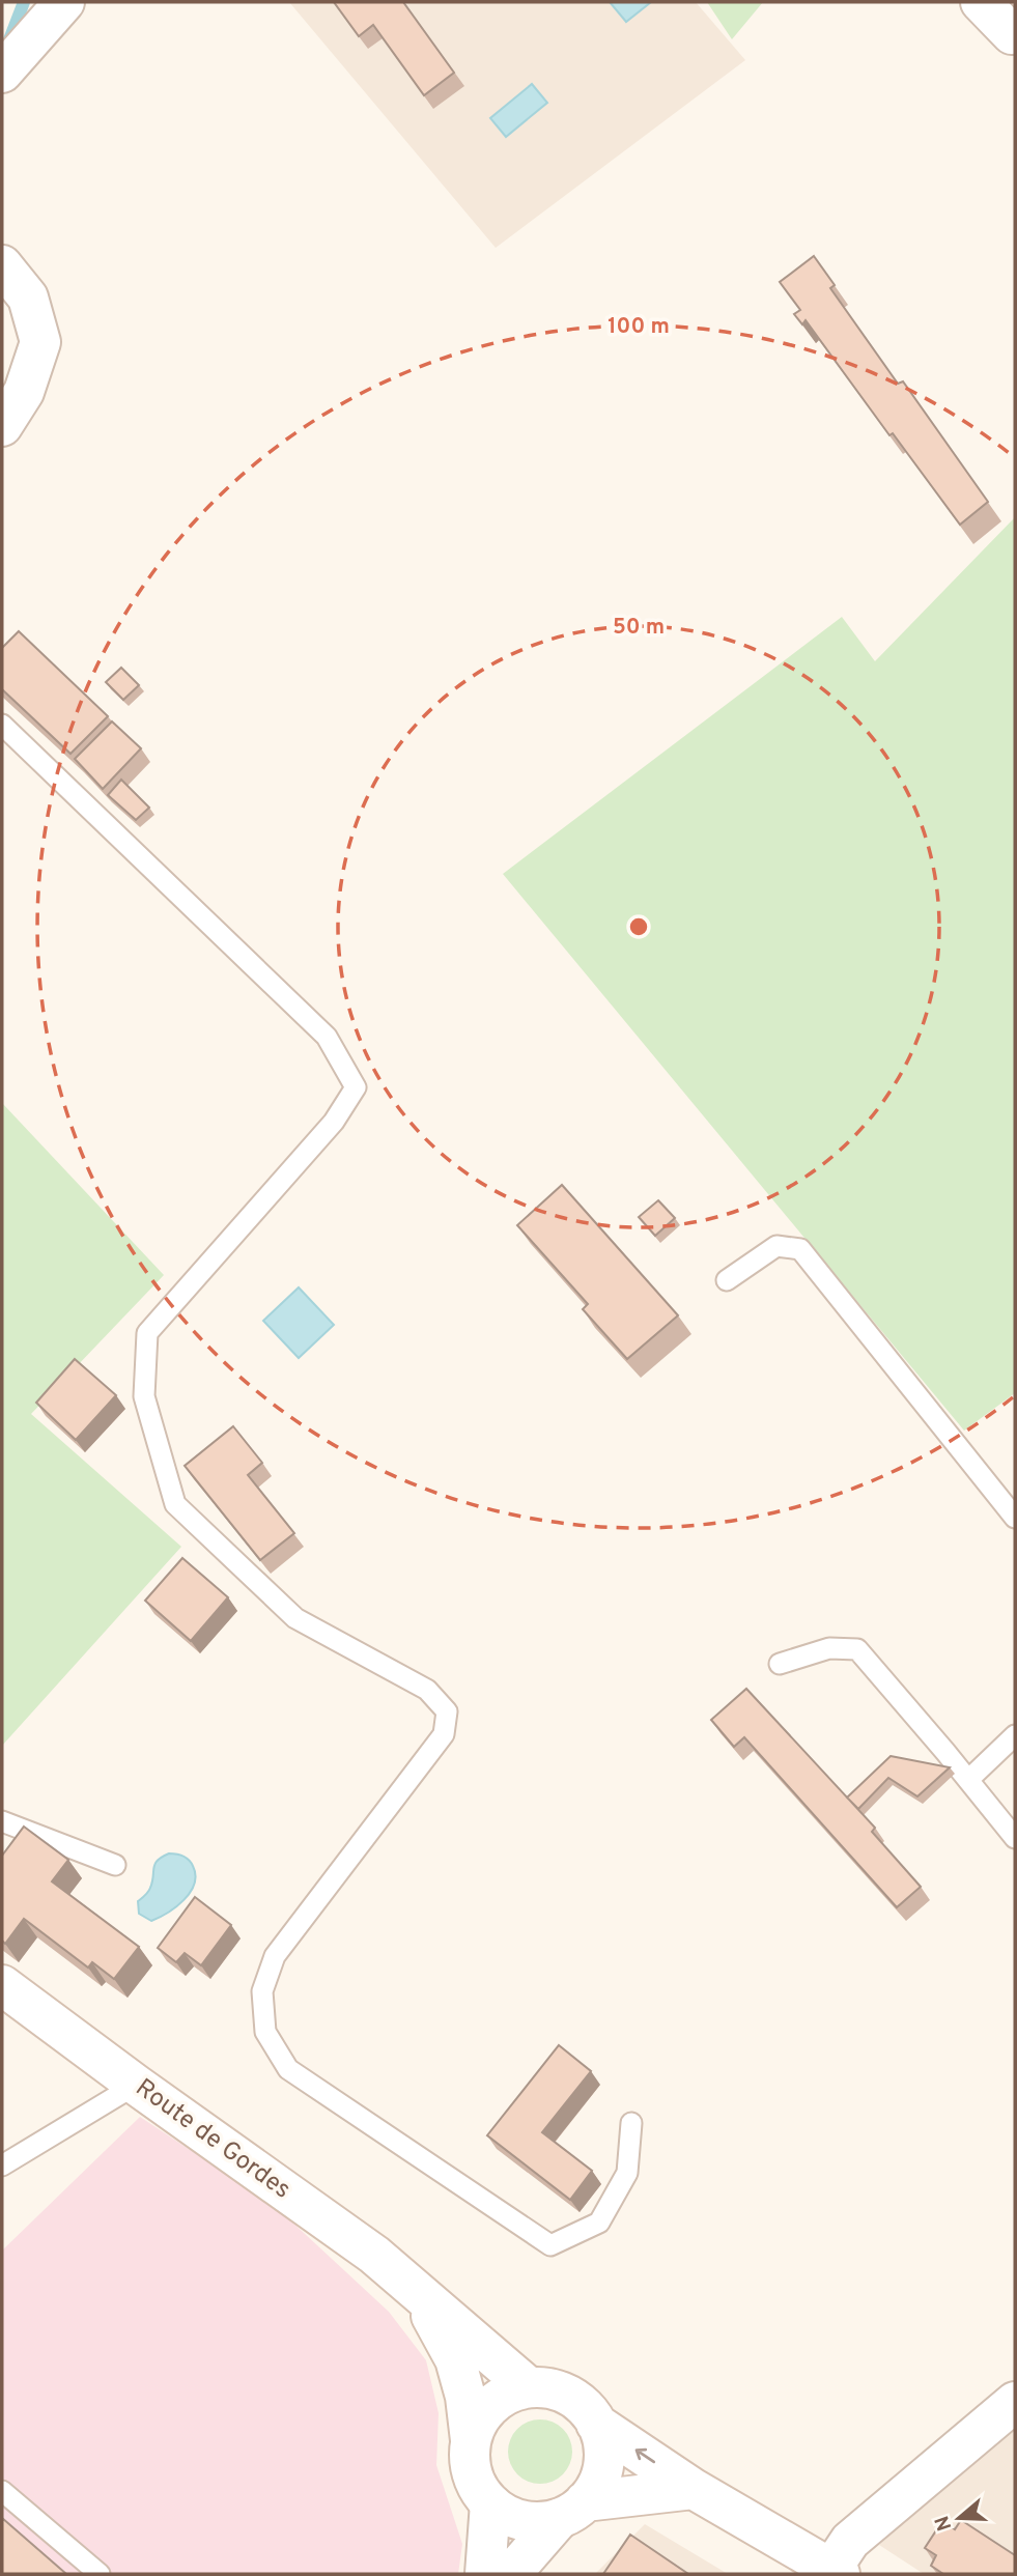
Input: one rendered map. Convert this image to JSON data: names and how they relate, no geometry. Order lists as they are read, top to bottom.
{
  "streets": {
    "street": ["Route de Gordes"]
  },
  "north": "left",
  "rings": ["100 m", "50 m"]
}
